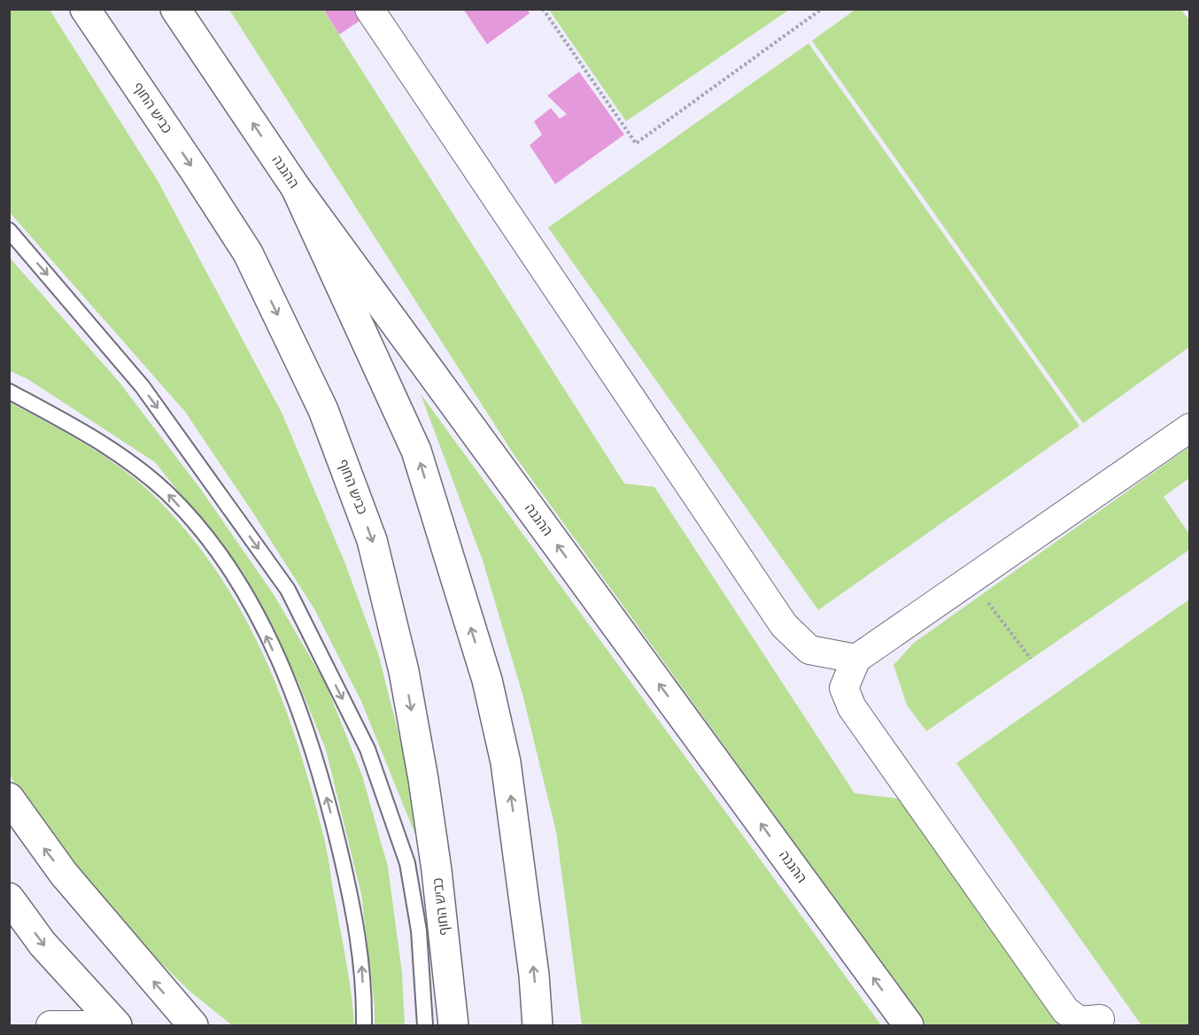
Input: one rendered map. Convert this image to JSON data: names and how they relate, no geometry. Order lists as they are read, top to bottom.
{
  "streets": {
    "highway": ["כביש החוף", "ההגנה"]
  }
}
